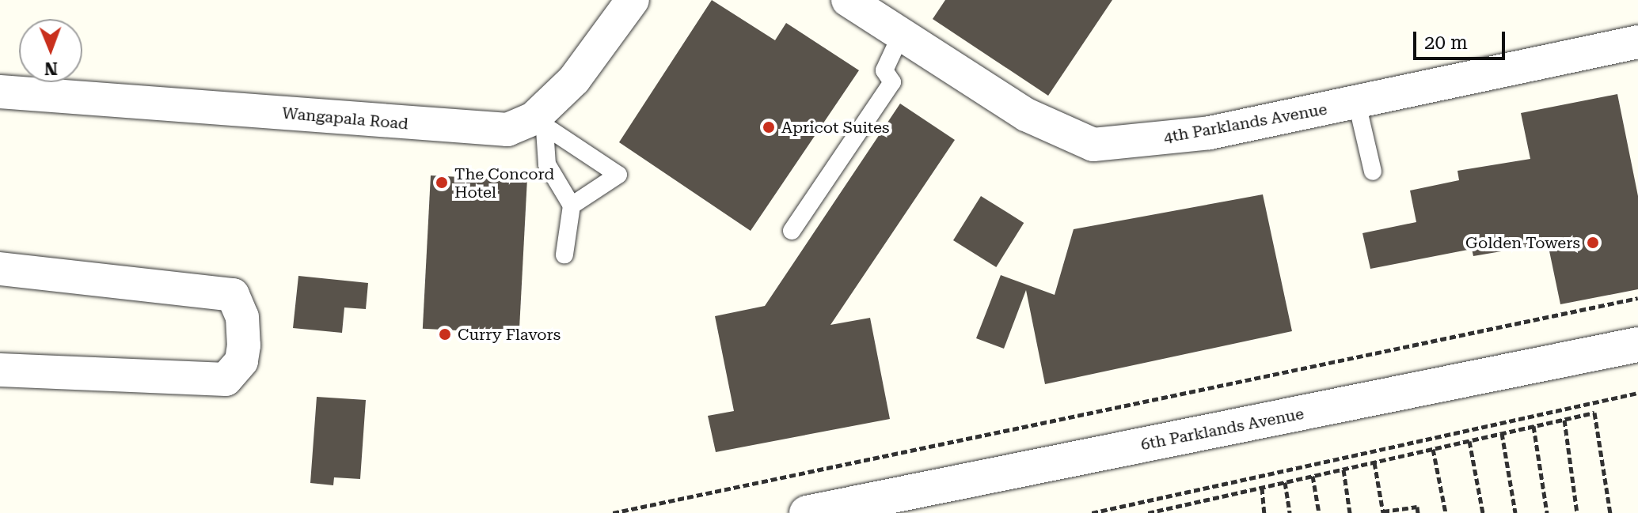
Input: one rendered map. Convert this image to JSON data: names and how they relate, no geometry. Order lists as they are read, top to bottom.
{
  "streets": {
    "street": ["Wangapala Road", "4th Parklands Avenue", "6th Parklands Avenue"]
  },
  "places": [
    "Apricot Suites",
    "The Concord Hotel",
    "Golden Towers",
    "Curry Flavors"
  ],
  "scale_bar": "20 m",
  "north": "bottom"
}
